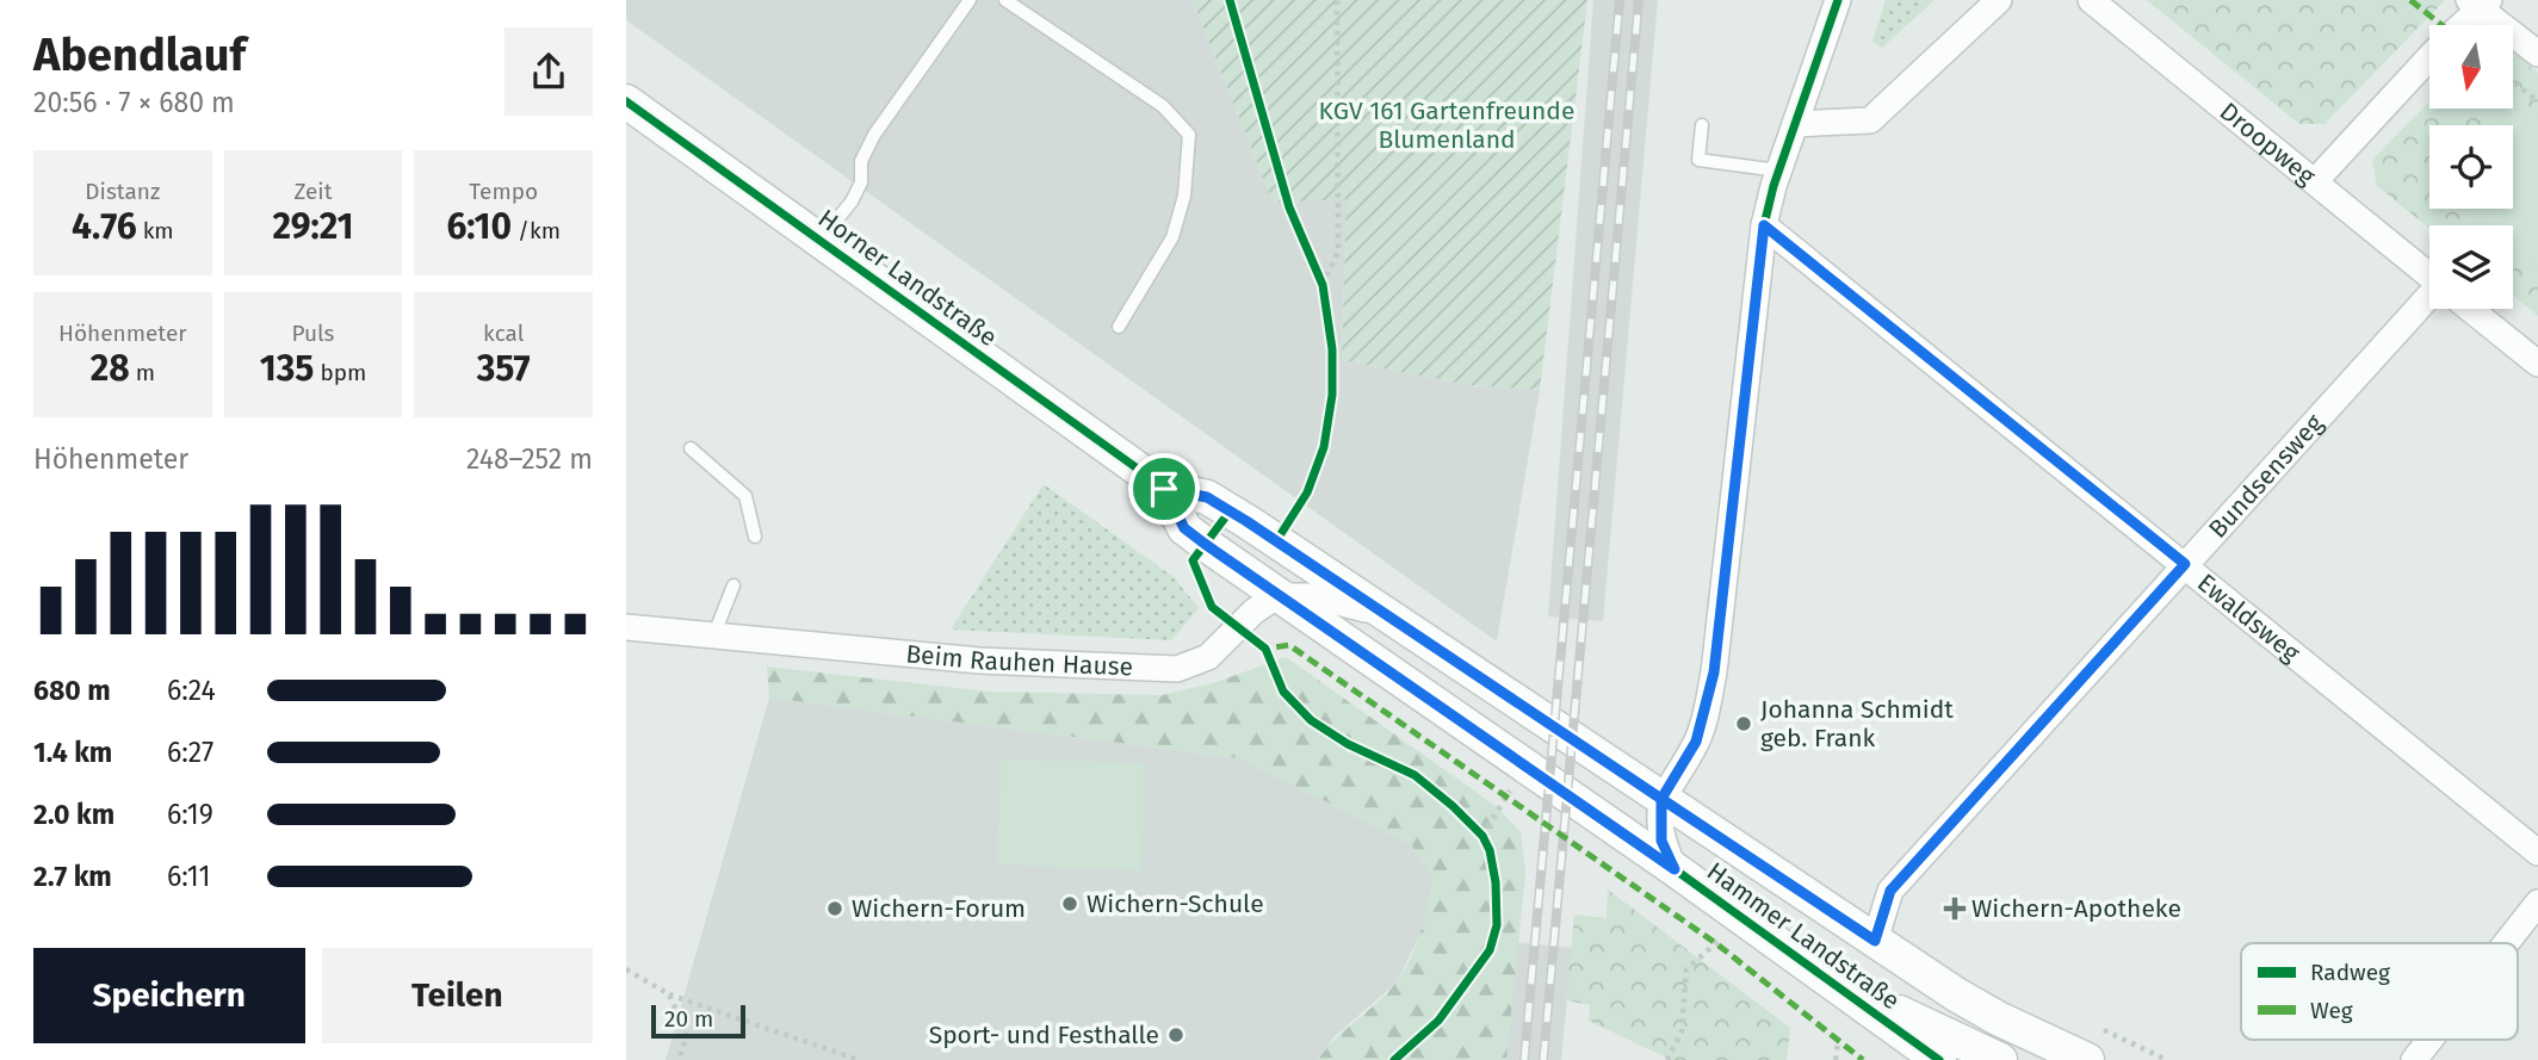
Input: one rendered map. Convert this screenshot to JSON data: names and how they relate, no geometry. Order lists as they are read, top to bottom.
{
  "streets": {
    "main road": ["Horner Landstraße", "Hammer Landstraße"],
    "street": [
      "Droopweg",
      "Bundsensweg",
      "Ewaldsweg",
      "Beim Rauhen Hause"
    ]
  },
  "crossings": [
    ["Horner Landstraße", "Beim Rauhen Hause"],
    ["Horner Landstraße", "Hammer Landstraße"],
    ["Bundsensweg", "Ewaldsweg"],
    ["Bundsensweg", "Hammer Landstraße"]
  ],
  "parks": ["KGV 161 Gartenfreunde Blumenland"],
  "places": {
    "other": [
      "Johanna Schmidt geb. Frank",
      "Wichern-Schule",
      "Wichern-Forum",
      "Sport- und Festhalle"
    ],
    "health": ["Wichern-Apotheke"]
  },
  "legend": ["Radweg", "Weg"],
  "scale_bar": "20 m",
  "north": "bottom",
  "page": {
    "heading": ["Abendlauf", "20:56 · 7 × 680 m"],
    "stats": [
      ["Distanz", "4.76 km"],
      ["Zeit", "29:21"],
      ["Tempo", "6:10 /km"],
      ["Höhenmeter", "28 m"],
      ["Puls", "135 bpm"],
      ["kcal", "357"]
    ],
    "chart": ["Höhenmeter", "248–252 m"],
    "list": [
      {
        "name": "680 m",
        "note": "6:24"
      },
      {
        "name": "1.4 km",
        "note": "6:27"
      },
      {
        "name": "2.0 km",
        "note": "6:19"
      },
      {
        "name": "2.7 km",
        "note": "6:11"
      }
    ],
    "buttons": ["Speichern", "Teilen"],
    "scale": "20 m"
  }
}
